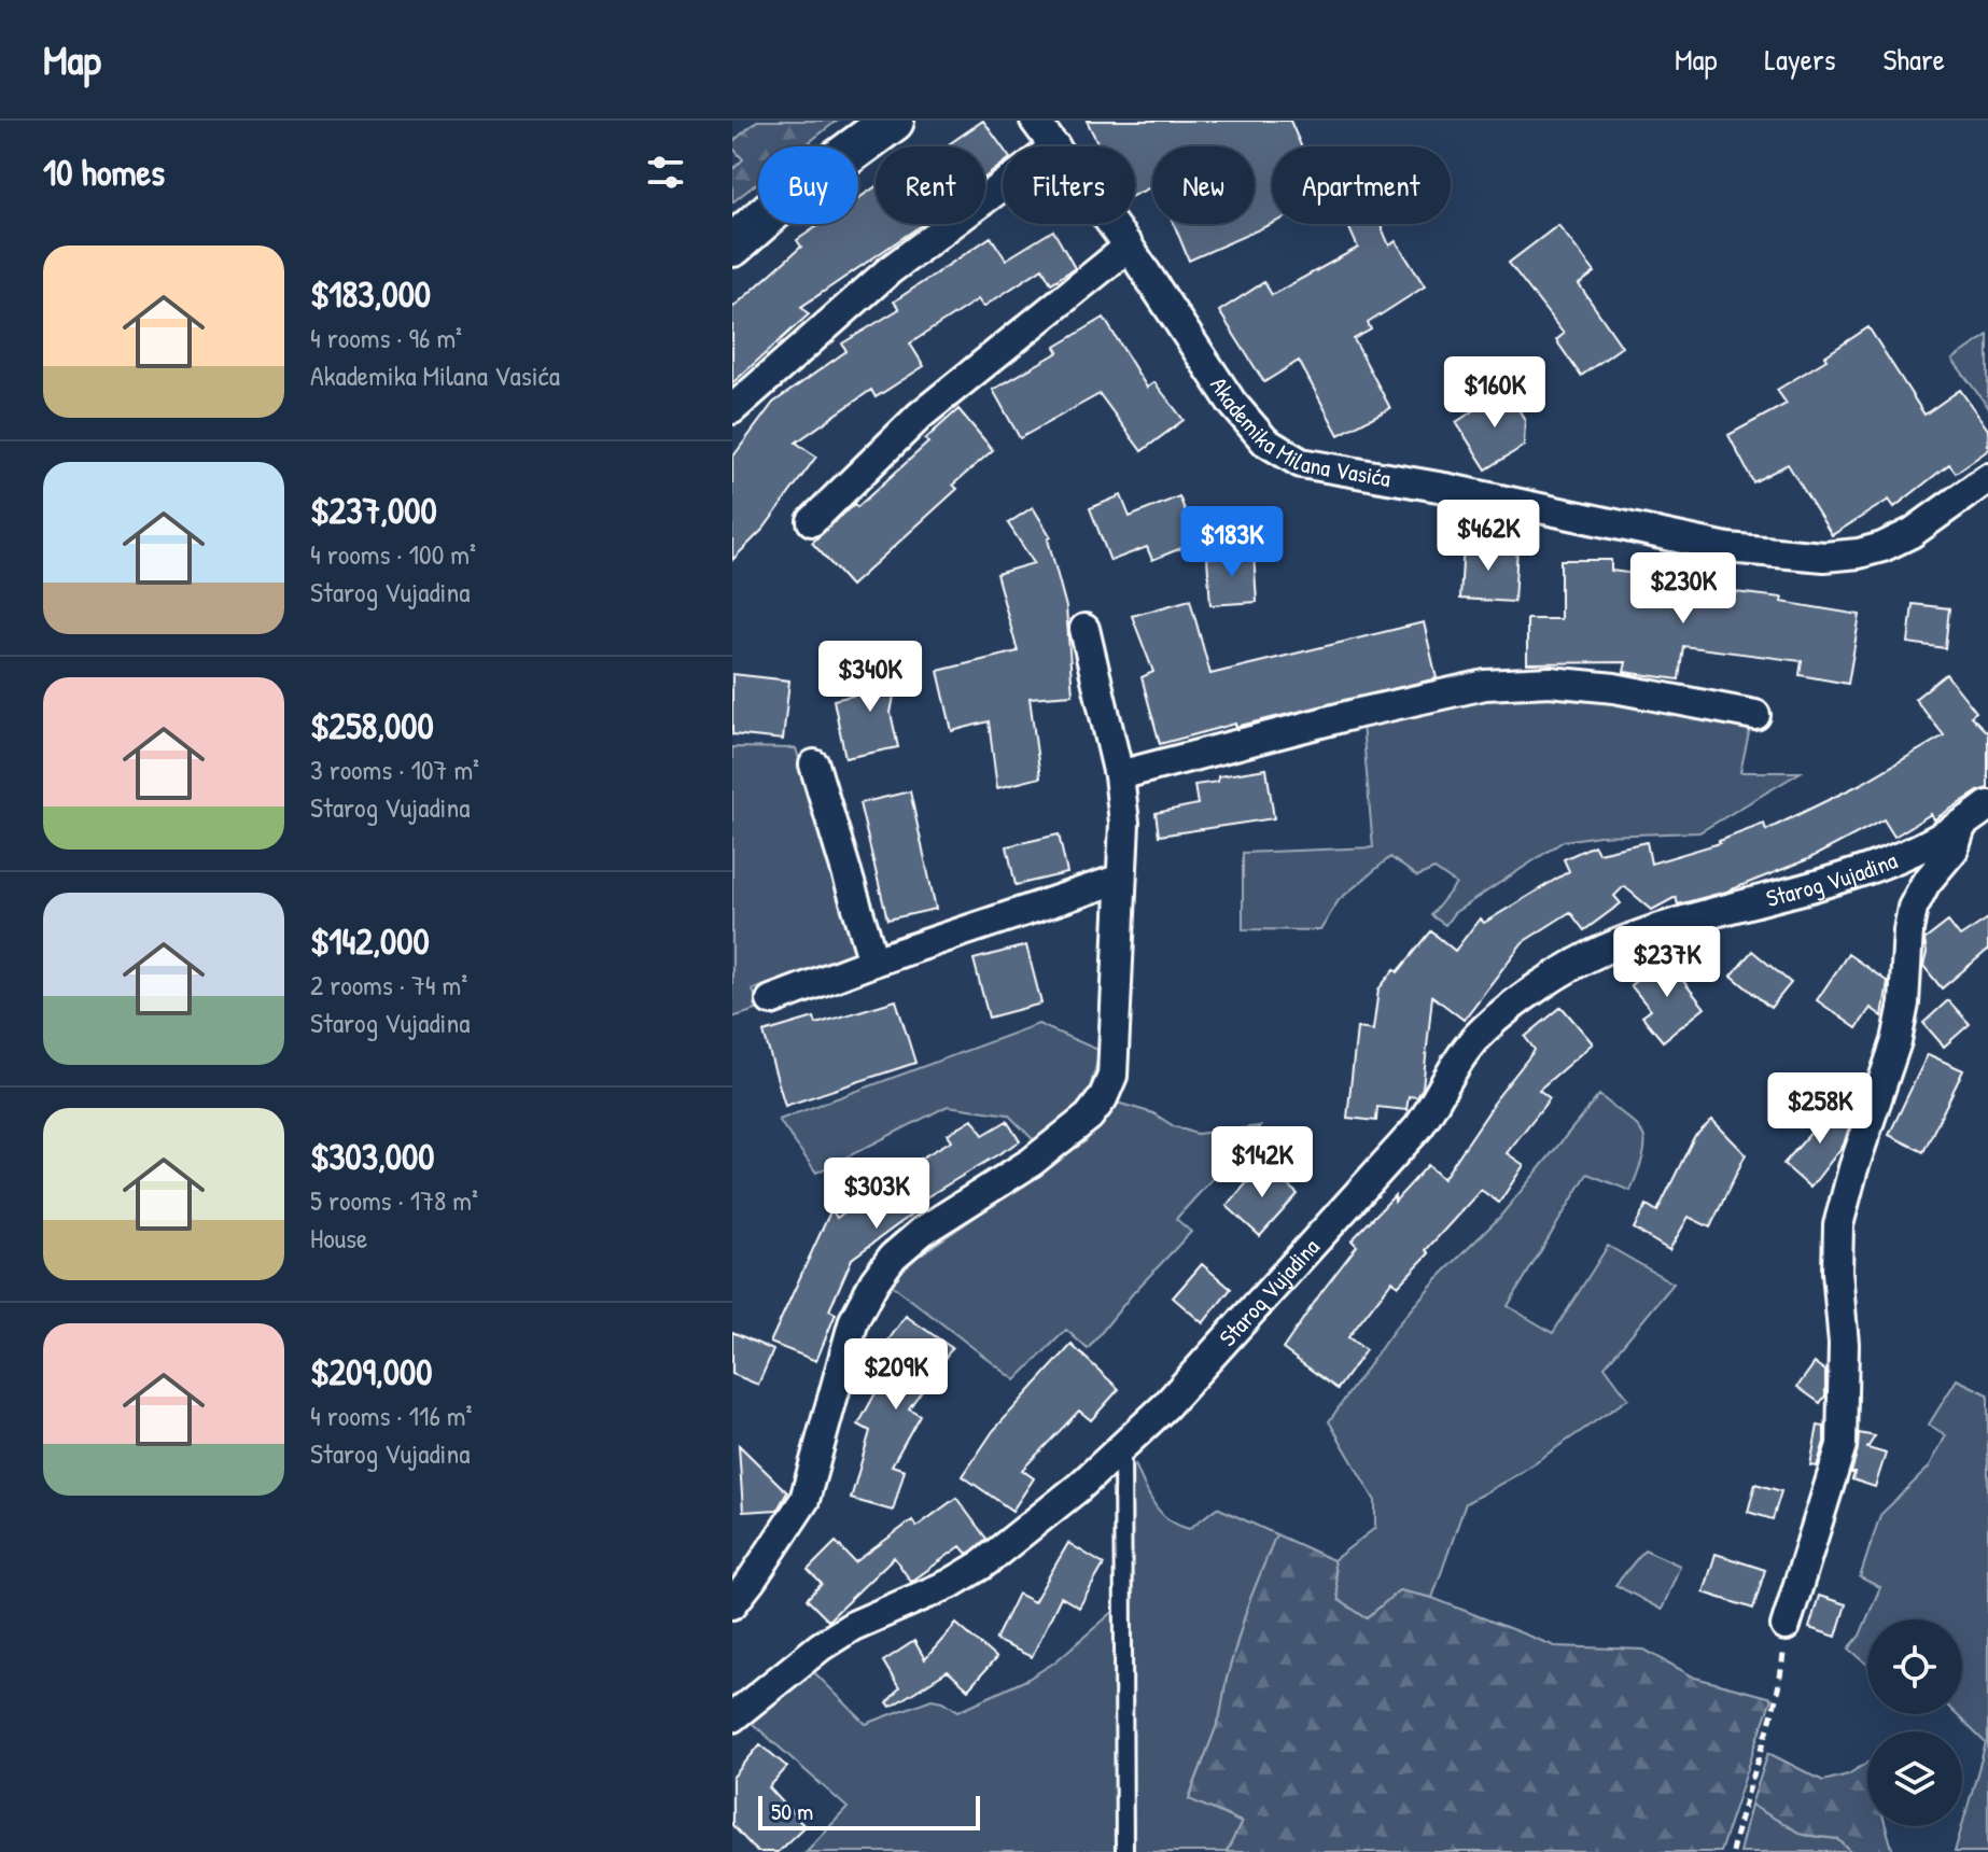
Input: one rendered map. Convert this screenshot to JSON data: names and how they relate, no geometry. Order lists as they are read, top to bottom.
{
  "streets": {
    "street": ["Akademika Milana Vasića", "Starog Vujadina"]
  },
  "scale_bar": "50 m",
  "page": {
    "header": "Map",
    "nav": ["Map", "Layers", "Share"],
    "heading": "10 homes",
    "chip": [
      "Buy",
      "Rent",
      "Filters",
      "New",
      "Apartment"
    ],
    "list": [
      {
        "name": "$183,000",
        "note": "4 rooms · 96 m² · Akademika Milana Vasića"
      },
      {
        "name": "$237,000",
        "note": "4 rooms · 100 m² · Starog Vujadina"
      },
      {
        "name": "$258,000",
        "note": "3 rooms · 107 m² · Starog Vujadina"
      },
      {
        "name": "$142,000",
        "note": "2 rooms · 74 m² · Starog Vujadina"
      },
      {
        "name": "$303,000",
        "note": "5 rooms · 178 m² · House"
      },
      {
        "name": "$209,000",
        "note": "4 rooms · 116 m² · Starog Vujadina"
      }
    ],
    "price": [
      "$160K",
      "$462K",
      "$183K",
      "$230K",
      "$340K",
      "$237K",
      "$258K",
      "$142K",
      "$303K",
      "$209K"
    ],
    "scale": "50 m"
  }
}
